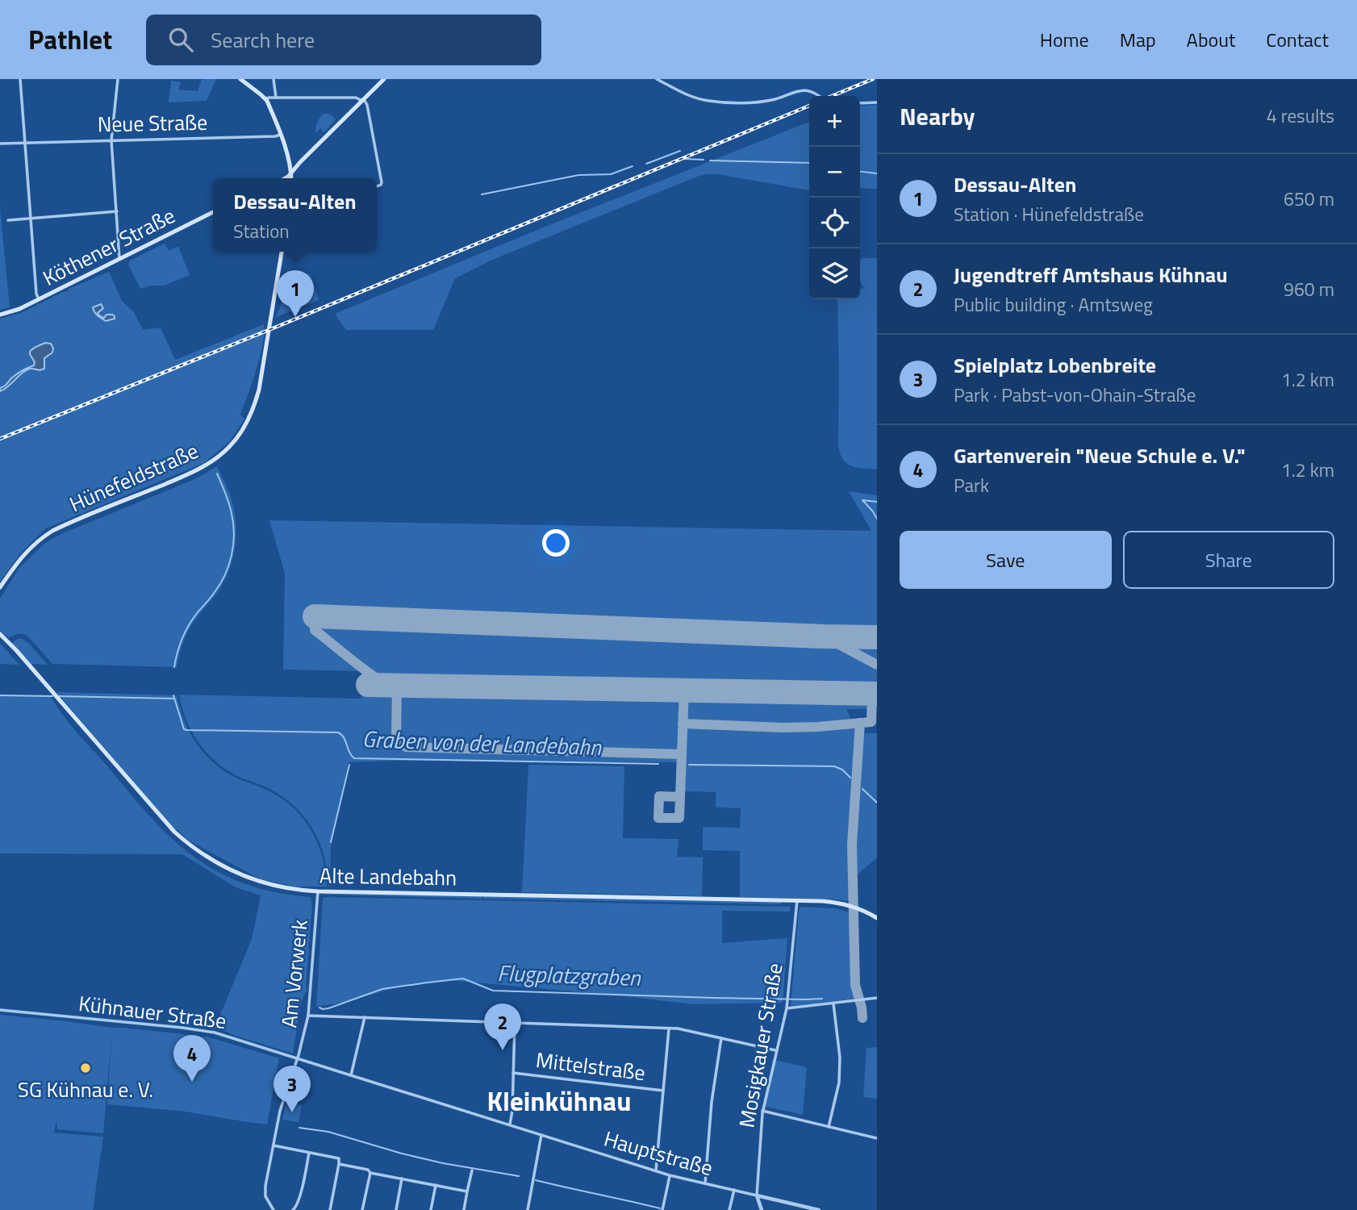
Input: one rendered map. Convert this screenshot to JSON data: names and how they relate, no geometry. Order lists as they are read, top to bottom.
{
  "streets": {
    "main road": ["Köthener Straße", "Hünefeldstraße", "Alte Landebahn"],
    "street": [
      "Neue Straße",
      "Am Vorwerk",
      "Kühnauer Straße",
      "Mosigkauer Straße",
      "Mittelstraße",
      "Hauptstraße"
    ]
  },
  "crossings": [
    ["Alte Landebahn", "Am Vorwerk"],
    ["Alte Landebahn", "Mosigkauer Straße"],
    ["Am Vorwerk", "Kühnauer Straße"],
    ["Am Vorwerk", "Hauptstraße"],
    ["Kühnauer Straße", "Hauptstraße"],
    ["Mosigkauer Straße", "Hauptstraße"]
  ],
  "districts": ["Kleinkühnau"],
  "water": ["Graben von der Landebahn", "Flugplatzgraben"],
  "places": ["SG Kühnau e. V."],
  "page": {
    "header": "Pathlet",
    "search": "Search here",
    "nav": [
      "Home",
      "Map",
      "About",
      "Contact"
    ],
    "heading": ["Nearby", "4 results"],
    "map_buttons": ["+", "−"],
    "list": [
      {
        "mark": "1",
        "name": "Dessau-Alten",
        "note": "Station · Hünefeldstraße",
        "value": "650 m"
      },
      {
        "mark": "2",
        "name": "Jugendtreff Amtshaus Kühnau",
        "note": "Public building · Amtsweg",
        "value": "960 m"
      },
      {
        "mark": "3",
        "name": "Spielplatz Lobenbreite",
        "note": "Park · Pabst-von-Ohain-Straße",
        "value": "1.2 km"
      },
      {
        "mark": "4",
        "name": "Gartenverein \"Neue Schule e. V.\"",
        "note": "Park",
        "value": "1.2 km"
      }
    ],
    "popup": ["Dessau-Alten", "Station"],
    "pins": [
      "1",
      "2",
      "4",
      "3"
    ],
    "buttons": ["Save", "Share"]
  }
}
